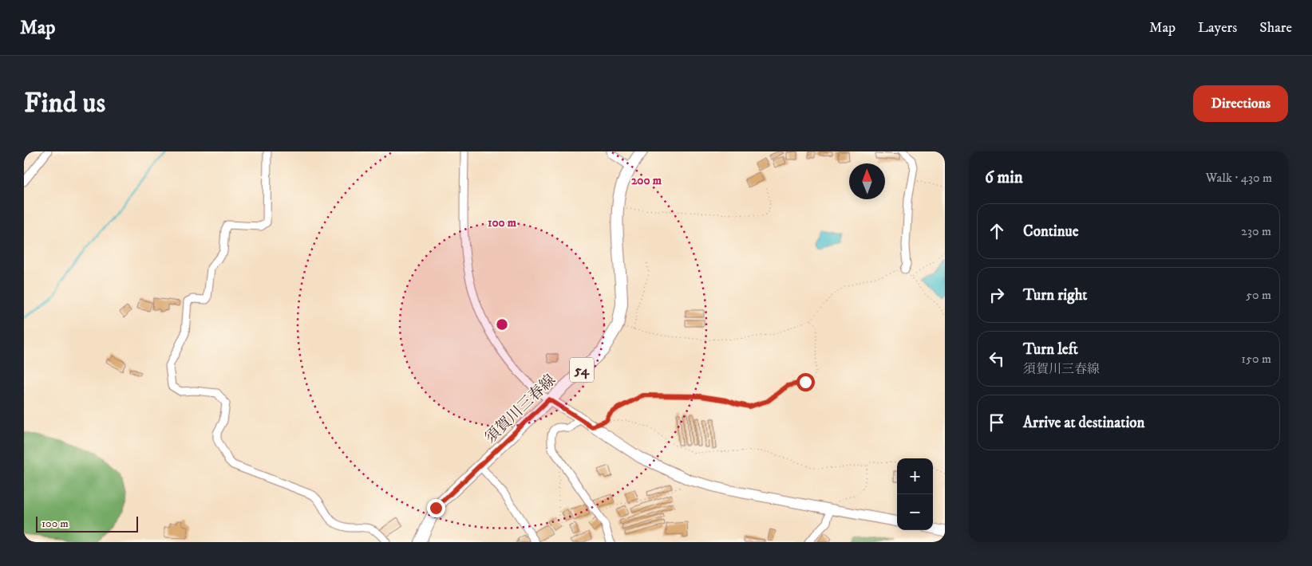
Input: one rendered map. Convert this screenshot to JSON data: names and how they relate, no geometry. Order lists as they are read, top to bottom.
{
  "streets": {
    "main road": ["54", "須賀川三春線"]
  },
  "scale_bar": "100 m",
  "north": "top",
  "page": {
    "header": "Map",
    "nav": ["Map", "Layers", "Share"],
    "buttons": "Directions",
    "title": "Find us",
    "heading": ["6 min", "Walk · 430 m"],
    "list": [
      ["Continue", "230 m"],
      ["Turn right", "50 m"],
      ["Turn left", "須賀川三春線", "150 m"],
      "Arrive at destination"
    ],
    "map_buttons": ["+", "−"],
    "scale": "100 m"
  },
  "rings": ["200 m", "100 m"]
}
